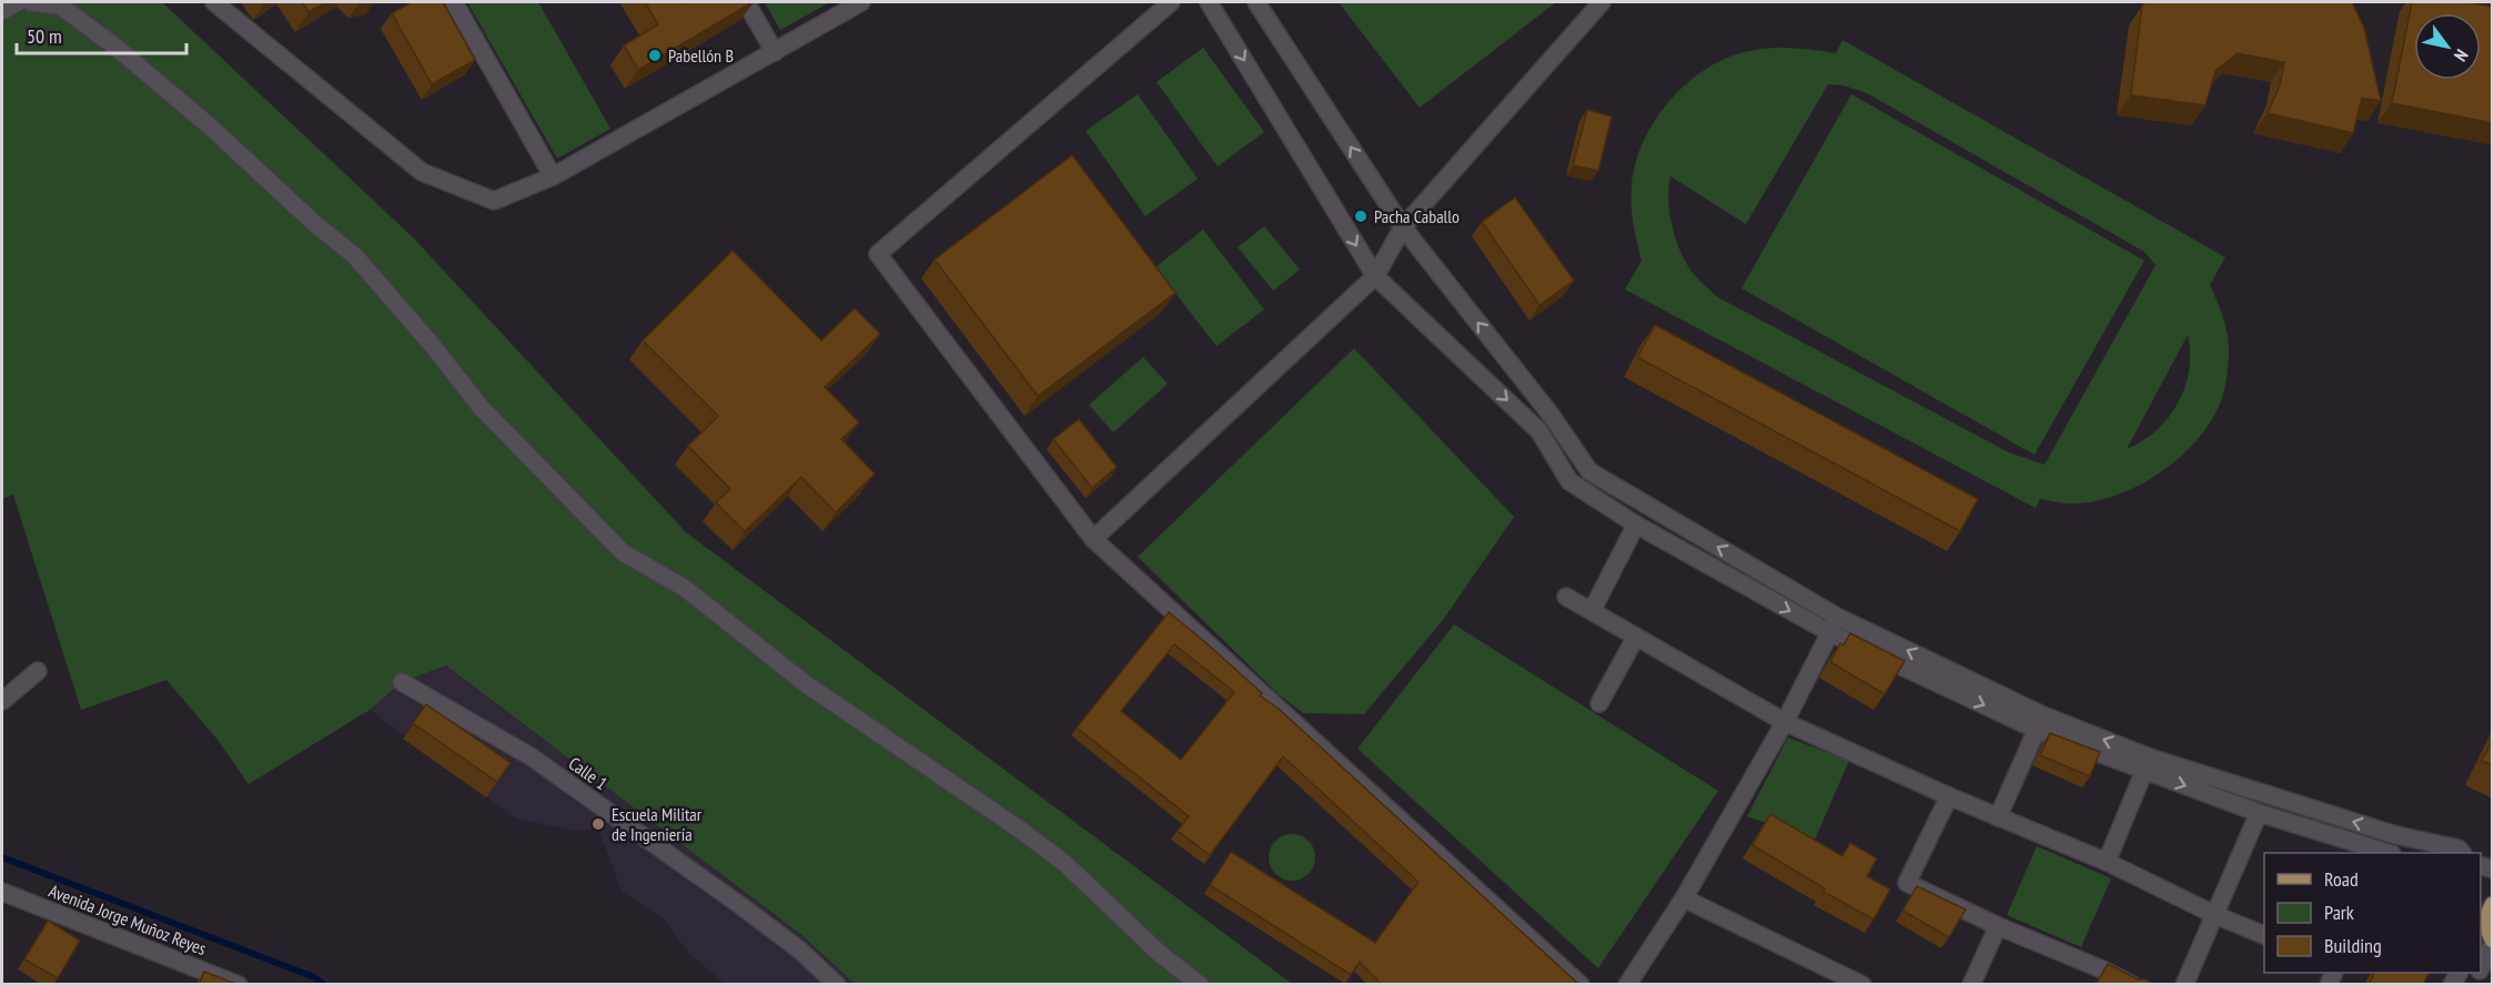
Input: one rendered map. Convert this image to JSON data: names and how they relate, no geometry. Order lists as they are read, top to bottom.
{
  "streets": {
    "street": ["Calle 1", "Avenida Jorge Muñoz Reyes"]
  },
  "places": ["Pabellón B", "Pacha Caballo", "Escuela Militar de Ingeniería"],
  "legend": ["Road", "Park", "Building"],
  "scale_bar": "50 m",
  "north": "bottom right"
}
